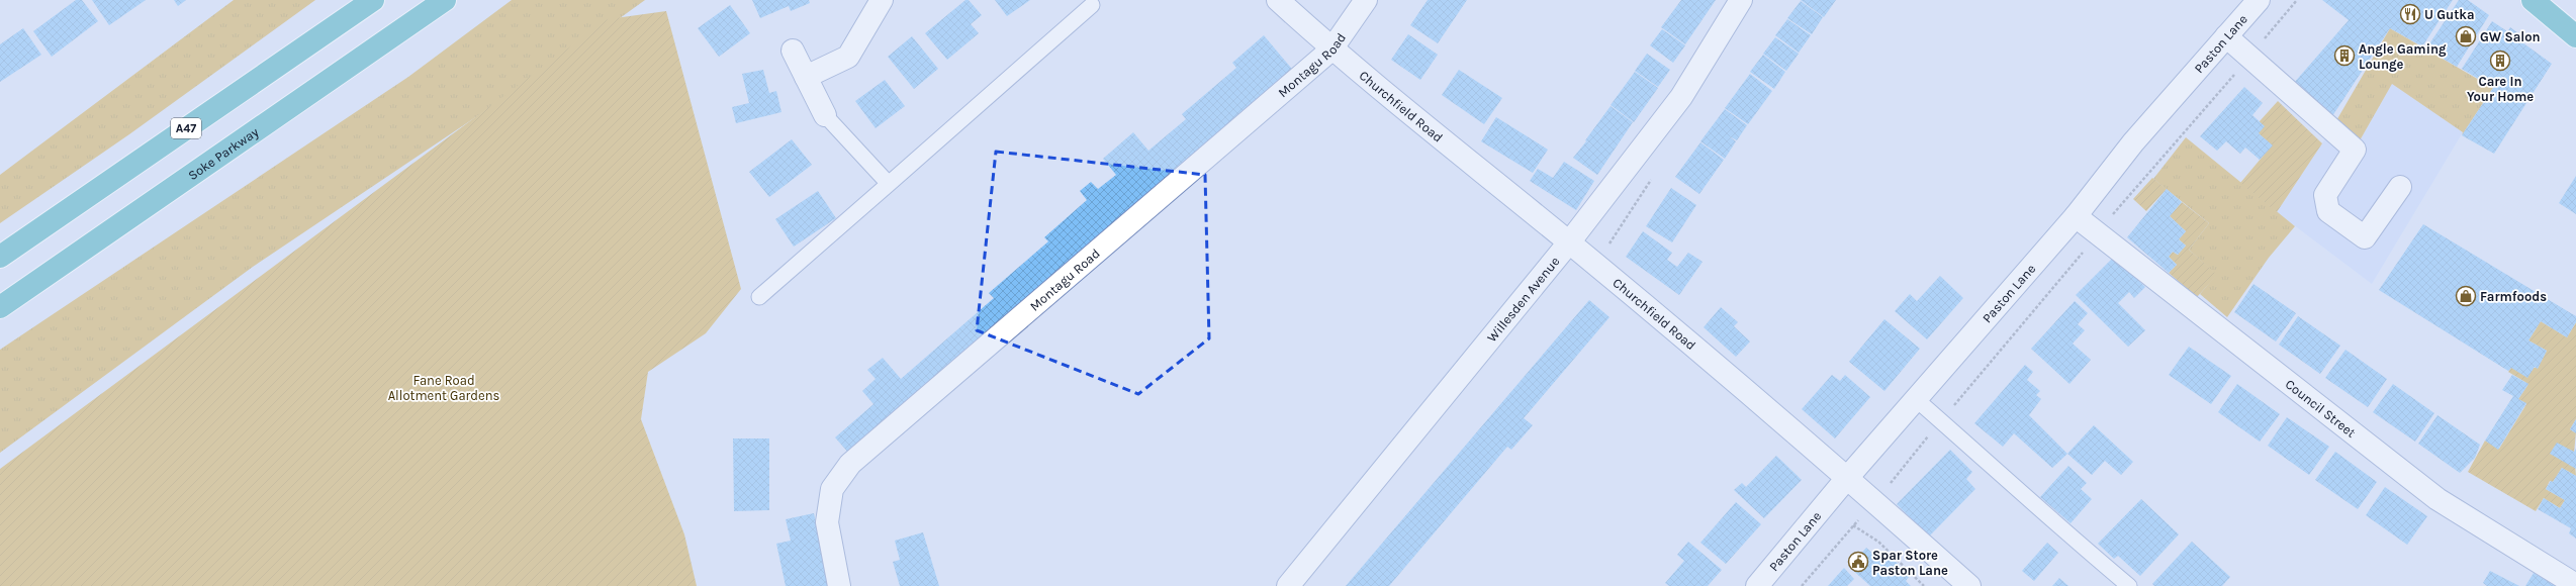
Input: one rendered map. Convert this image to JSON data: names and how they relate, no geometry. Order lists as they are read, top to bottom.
{
  "streets": {
    "highway": ["A47", "Soke Parkway"],
    "street": [
      "Paston Lane",
      "Montagu Road",
      "Churchfield Road",
      "Willesden Avenue",
      "Council Street"
    ]
  },
  "crossings": [
    ["Paston Lane", "Churchfield Road"],
    ["Paston Lane", "Council Street"],
    ["Montagu Road", "Churchfield Road"],
    ["Churchfield Road", "Willesden Avenue"]
  ],
  "parks": ["Fane Road Allotment Gardens"],
  "places": {
    "restaurant": ["U Gutka"],
    "shop": ["GW Salon", "Farmfoods"],
    "building": ["Angle Gaming Lounge", "Care In Your Home"],
    "public building": ["Spar Store Paston Lane"]
  }
}
